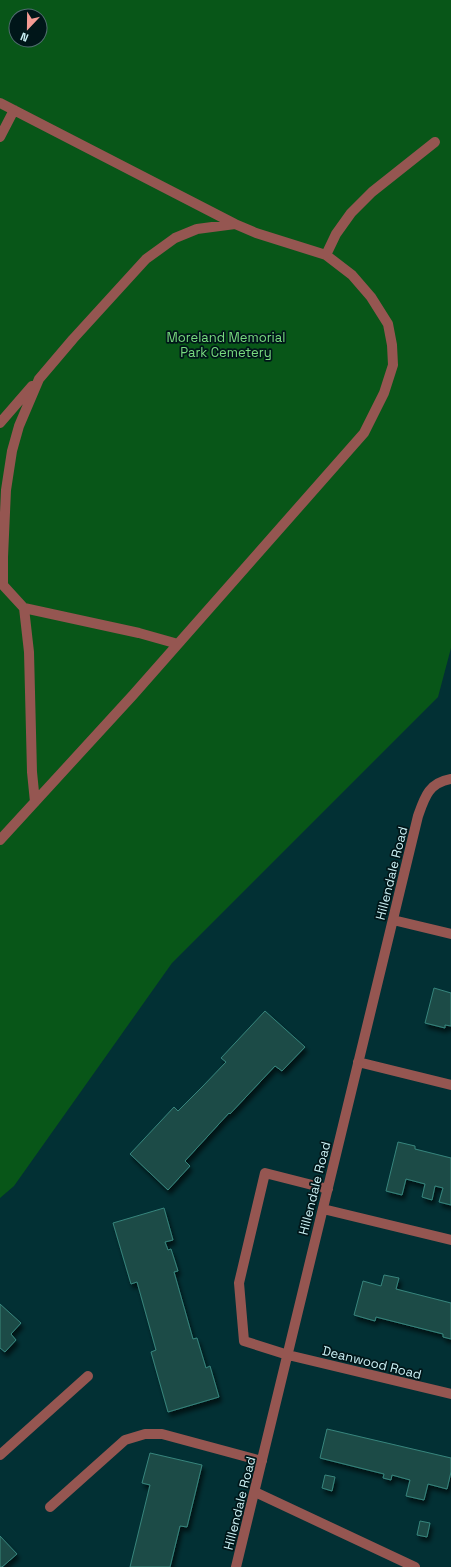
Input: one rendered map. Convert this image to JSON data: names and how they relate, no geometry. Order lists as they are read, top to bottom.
{
  "streets": {
    "street": ["Hillendale Road", "Deanwood Road"]
  },
  "crossings": [
    ["Hillendale Road", "Deanwood Road"]
  ],
  "parks": ["Moreland Memorial Park Cemetery"],
  "north": "bottom"
}
